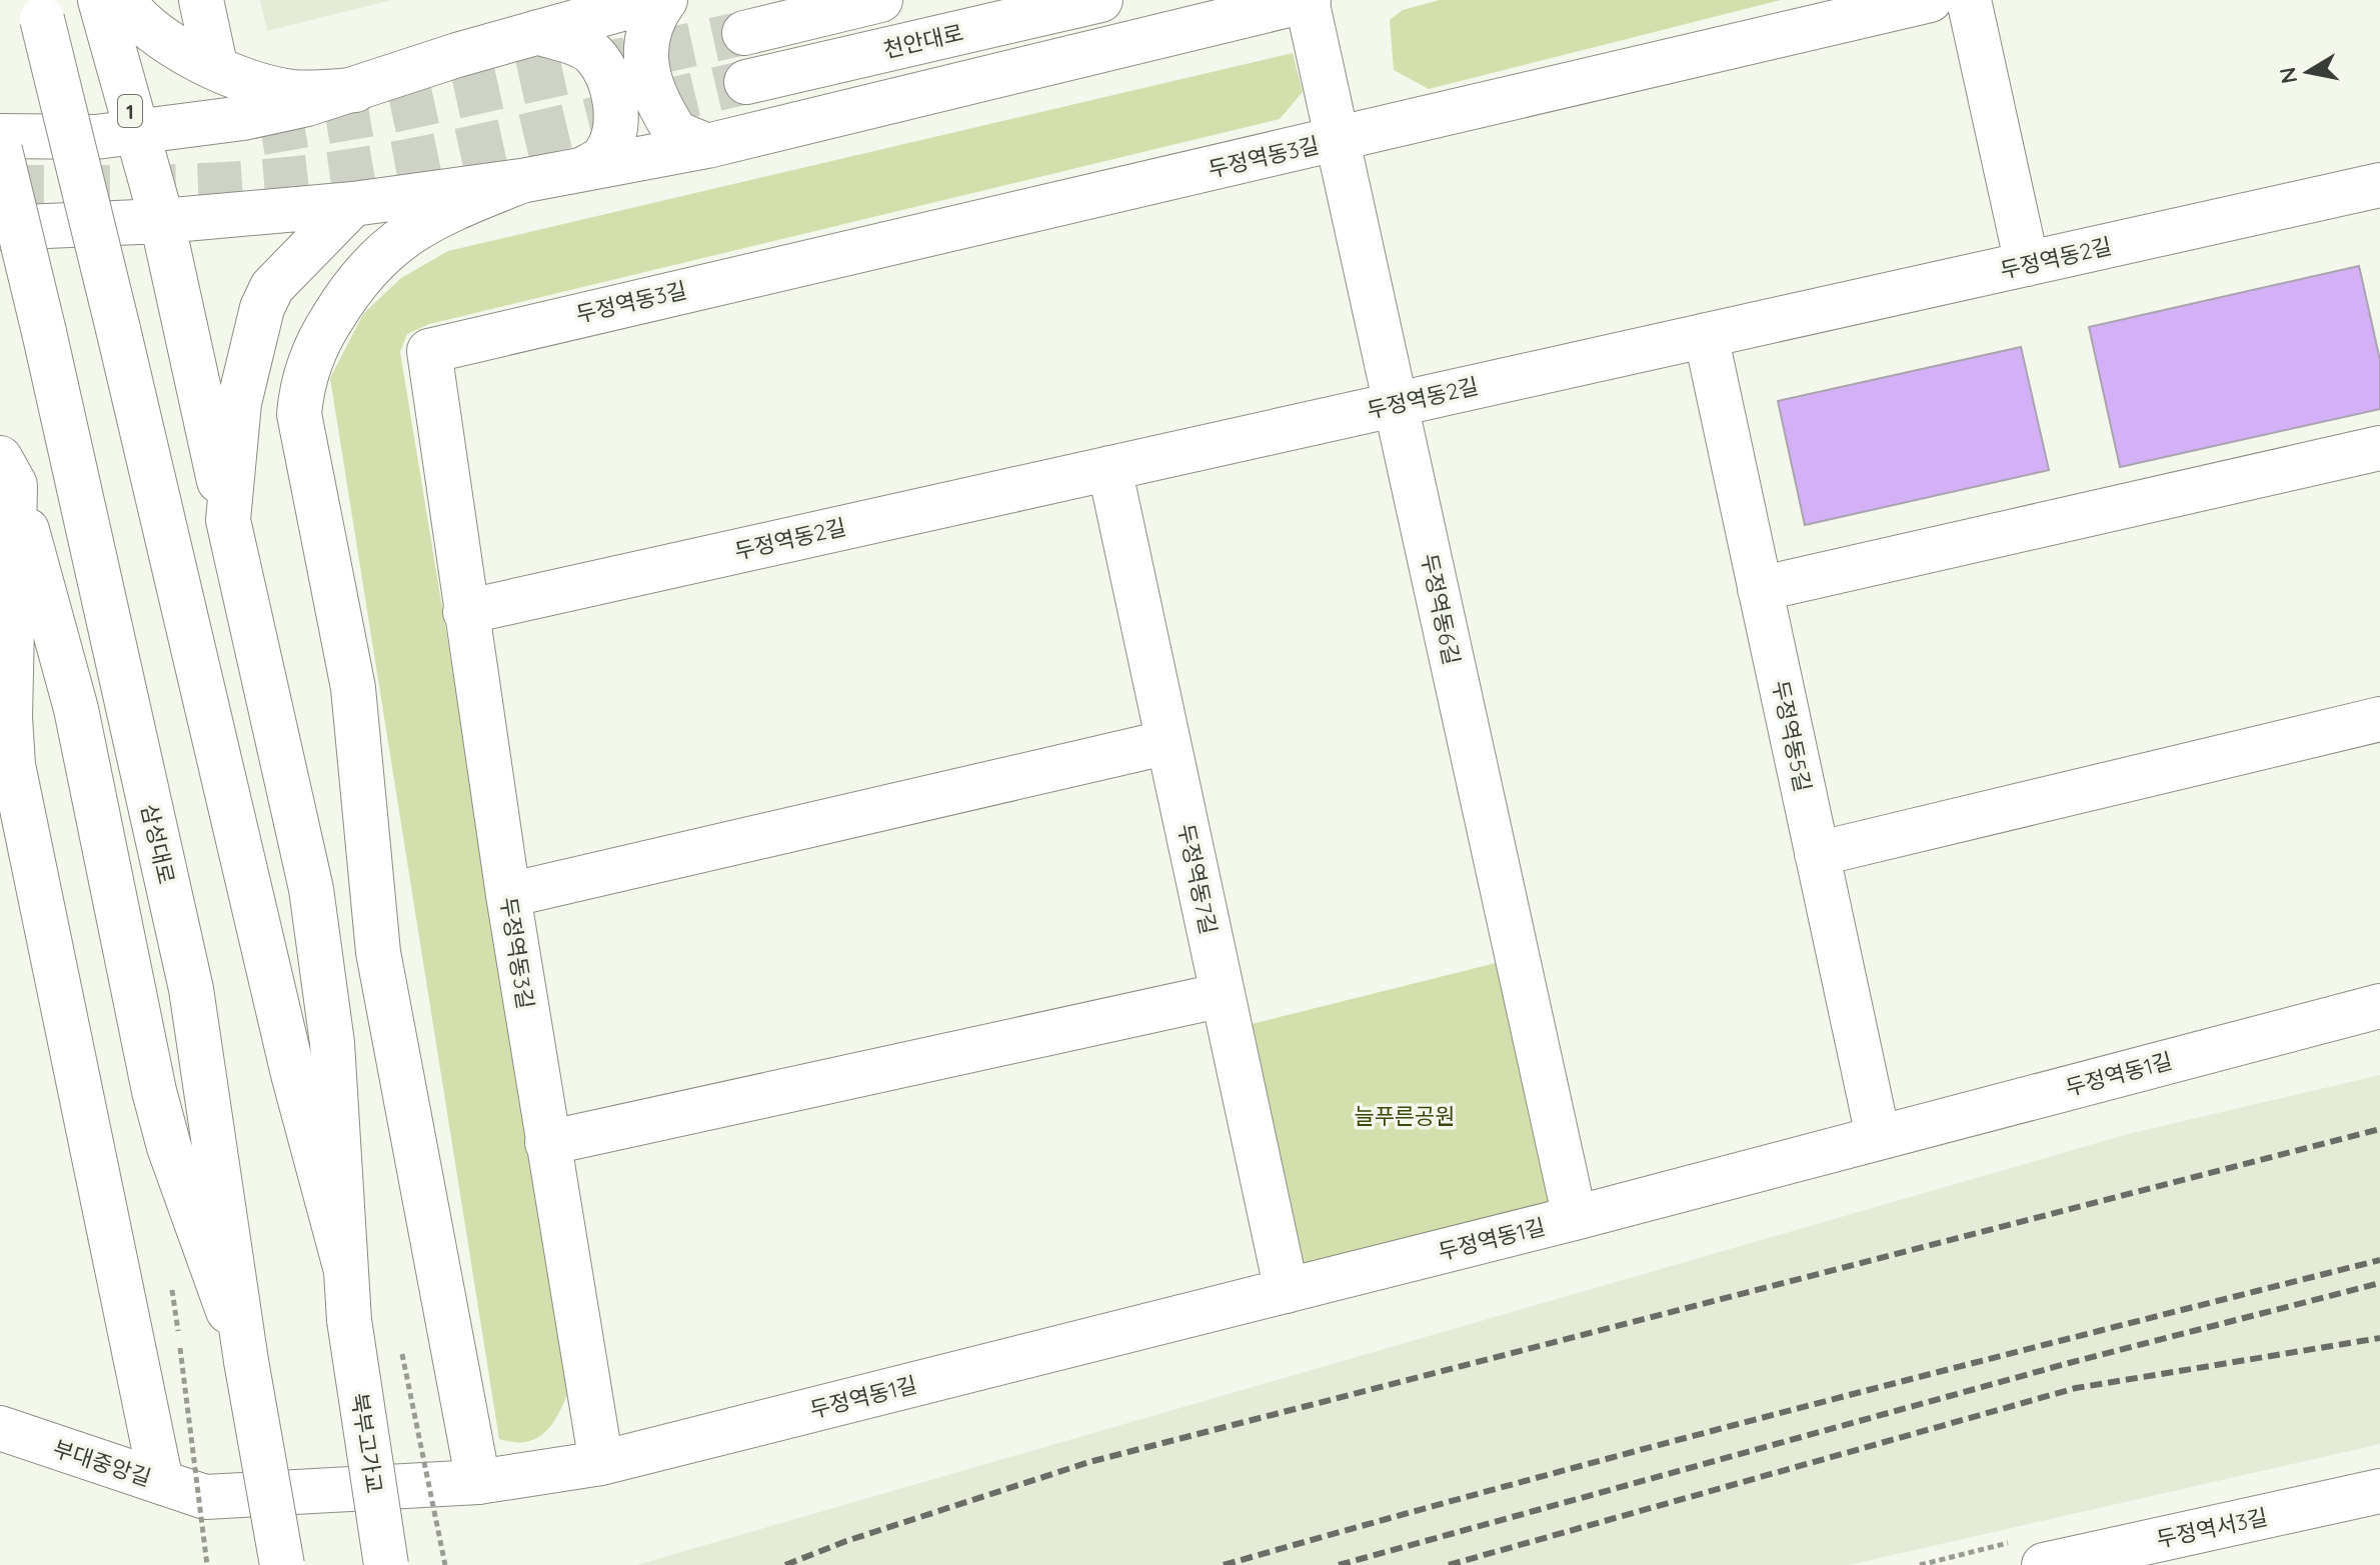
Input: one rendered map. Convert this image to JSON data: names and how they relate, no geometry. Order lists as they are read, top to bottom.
{
  "streets": {
    "main road": [
      "천안대로",
      "1",
      "두정역동3길",
      "두정역동2길",
      "두정역동6길",
      "두정역동5길",
      "삼성대로",
      "두정역동7길",
      "두정역동1길",
      "북부고가교",
      "부대중앙길",
      "두정역서3길"
    ]
  },
  "crossings": [
    ["두정역동3길", "두정역동2길"],
    ["두정역동3길", "두정역동6길"],
    ["두정역동3길", "두정역동1길"],
    ["두정역동2길", "두정역동6길"],
    ["두정역동2길", "두정역동5길"],
    ["두정역동2길", "두정역동7길"],
    ["두정역동6길", "두정역동1길"],
    ["두정역동5길", "두정역동1길"],
    ["두정역동7길", "두정역동1길"],
    ["두정역동1길", "부대중앙길"]
  ],
  "parks": ["늘푸른공원"],
  "north": "left"
}
